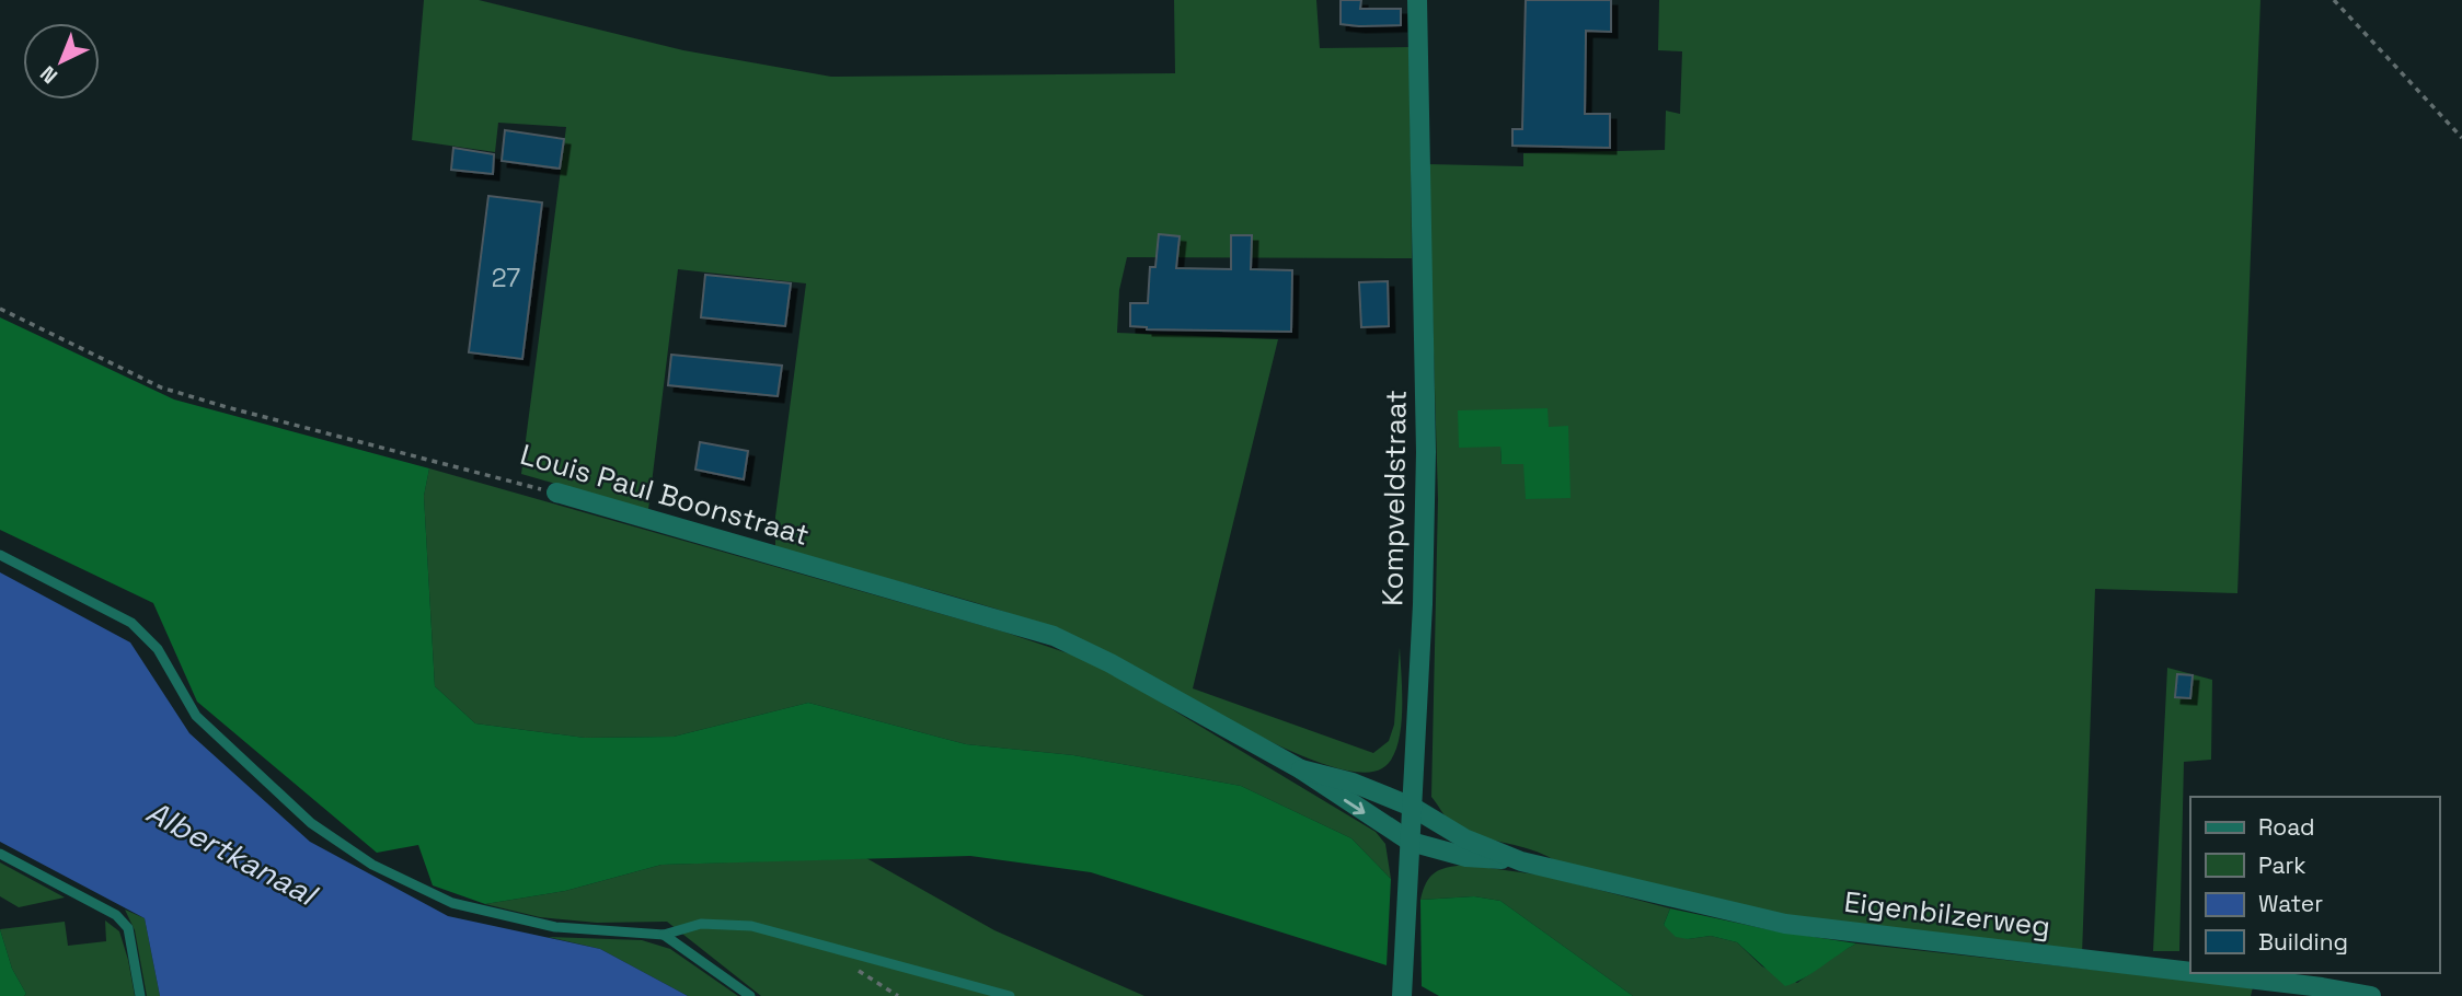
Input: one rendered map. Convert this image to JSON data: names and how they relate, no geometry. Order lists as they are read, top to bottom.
{
  "streets": {
    "street": ["Louis Paul Boonstraat", "Kompveldstraat", "Eigenbilzerweg"]
  },
  "crossings": [
    ["Louis Paul Boonstraat", "Kompveldstraat"],
    ["Louis Paul Boonstraat", "Eigenbilzerweg"],
    ["Kompveldstraat", "Eigenbilzerweg"]
  ],
  "water": ["Albertkanaal"],
  "house_numbers": ["27"],
  "legend": [
    "Road",
    "Park",
    "Water",
    "Building"
  ],
  "north": "bottom left"
}
